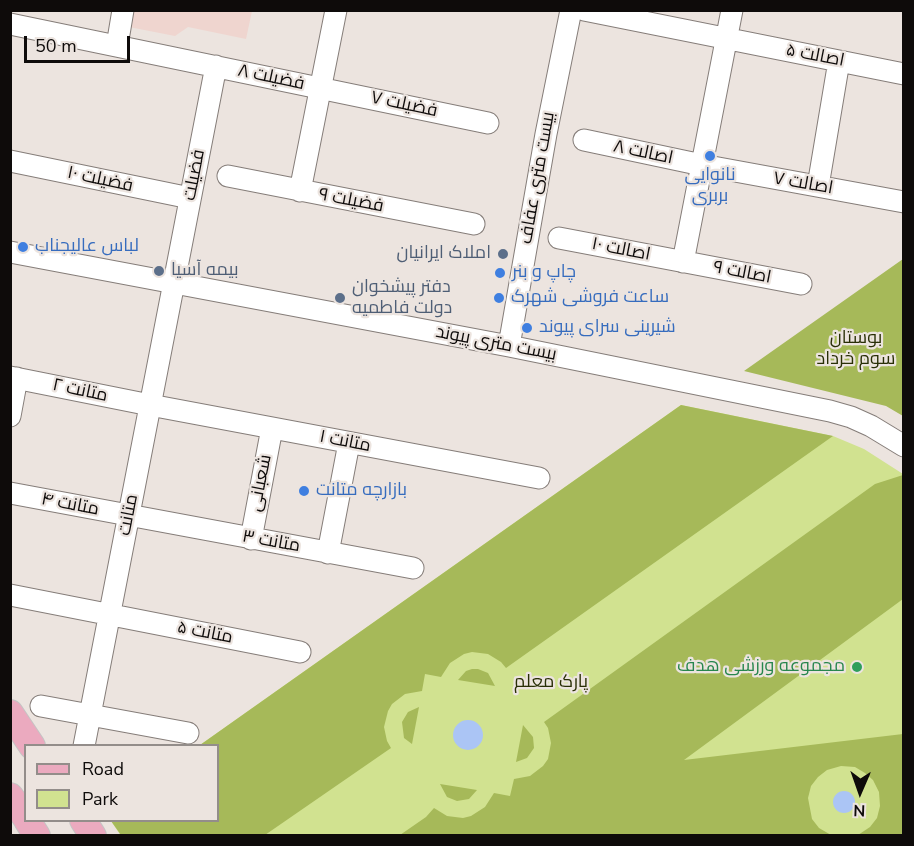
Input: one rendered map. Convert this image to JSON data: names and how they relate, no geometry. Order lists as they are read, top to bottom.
{
  "streets": {
    "street": [
      "اصالت ۵",
      "فضیلت ۸",
      "فضیلت ۷",
      "اصالت ۸",
      "فضیلت",
      "بیست متری عفاف",
      "فضیلت ۱۰",
      "اصالت ۷",
      "فضیلت ۹",
      "اصالت ۱۰",
      "اصالت ۹",
      "بیست متری پیوند",
      "متانت ۲",
      "متانت ۱",
      "شعبانی",
      "متانت ۴",
      "متانت",
      "متانت ۳",
      "متانت ۵"
    ]
  },
  "crossings": [
    ["فضیلت ۸", "فضیلت ۷"],
    ["فضیلت ۸", "فضیلت"],
    ["اصالت ۸", "اصالت ۷"],
    ["فضیلت", "فضیلت ۱۰"],
    ["فضیلت", "بیست متری پیوند"],
    ["فضیلت", "متانت"],
    ["بیست متری عفاف", "بیست متری پیوند"],
    ["اصالت ۱۰", "اصالت ۹"],
    ["بیست متری پیوند", "متانت"],
    ["متانت ۲", "متانت ۱"],
    ["متانت ۲", "متانت"],
    ["متانت ۱", "شعبانی"],
    ["متانت ۱", "متانت"],
    ["شعبانی", "متانت ۳"],
    ["متانت ۴", "متانت"],
    ["متانت ۴", "متانت ۳"],
    ["متانت", "متانت ۳"],
    ["متانت", "متانت ۵"]
  ],
  "parks": ["بوستان سوم خرداد", "پارک معلم"],
  "places": [
    "نانوایی بربری",
    "لباس عالیجناب",
    "املاک ایرانیان",
    "بیمه آسیا",
    "چاپ و بنر",
    "دفتر پیشخوان دولت فاطمیه",
    "ساعت فروشی شهرک",
    "شیرینی سرای پیوند",
    "بازارچه متانت",
    "مجموعه ورزشی هدف"
  ],
  "legend": ["Road", "Park"],
  "scale_bar": "50 m",
  "north": "bottom"
}
